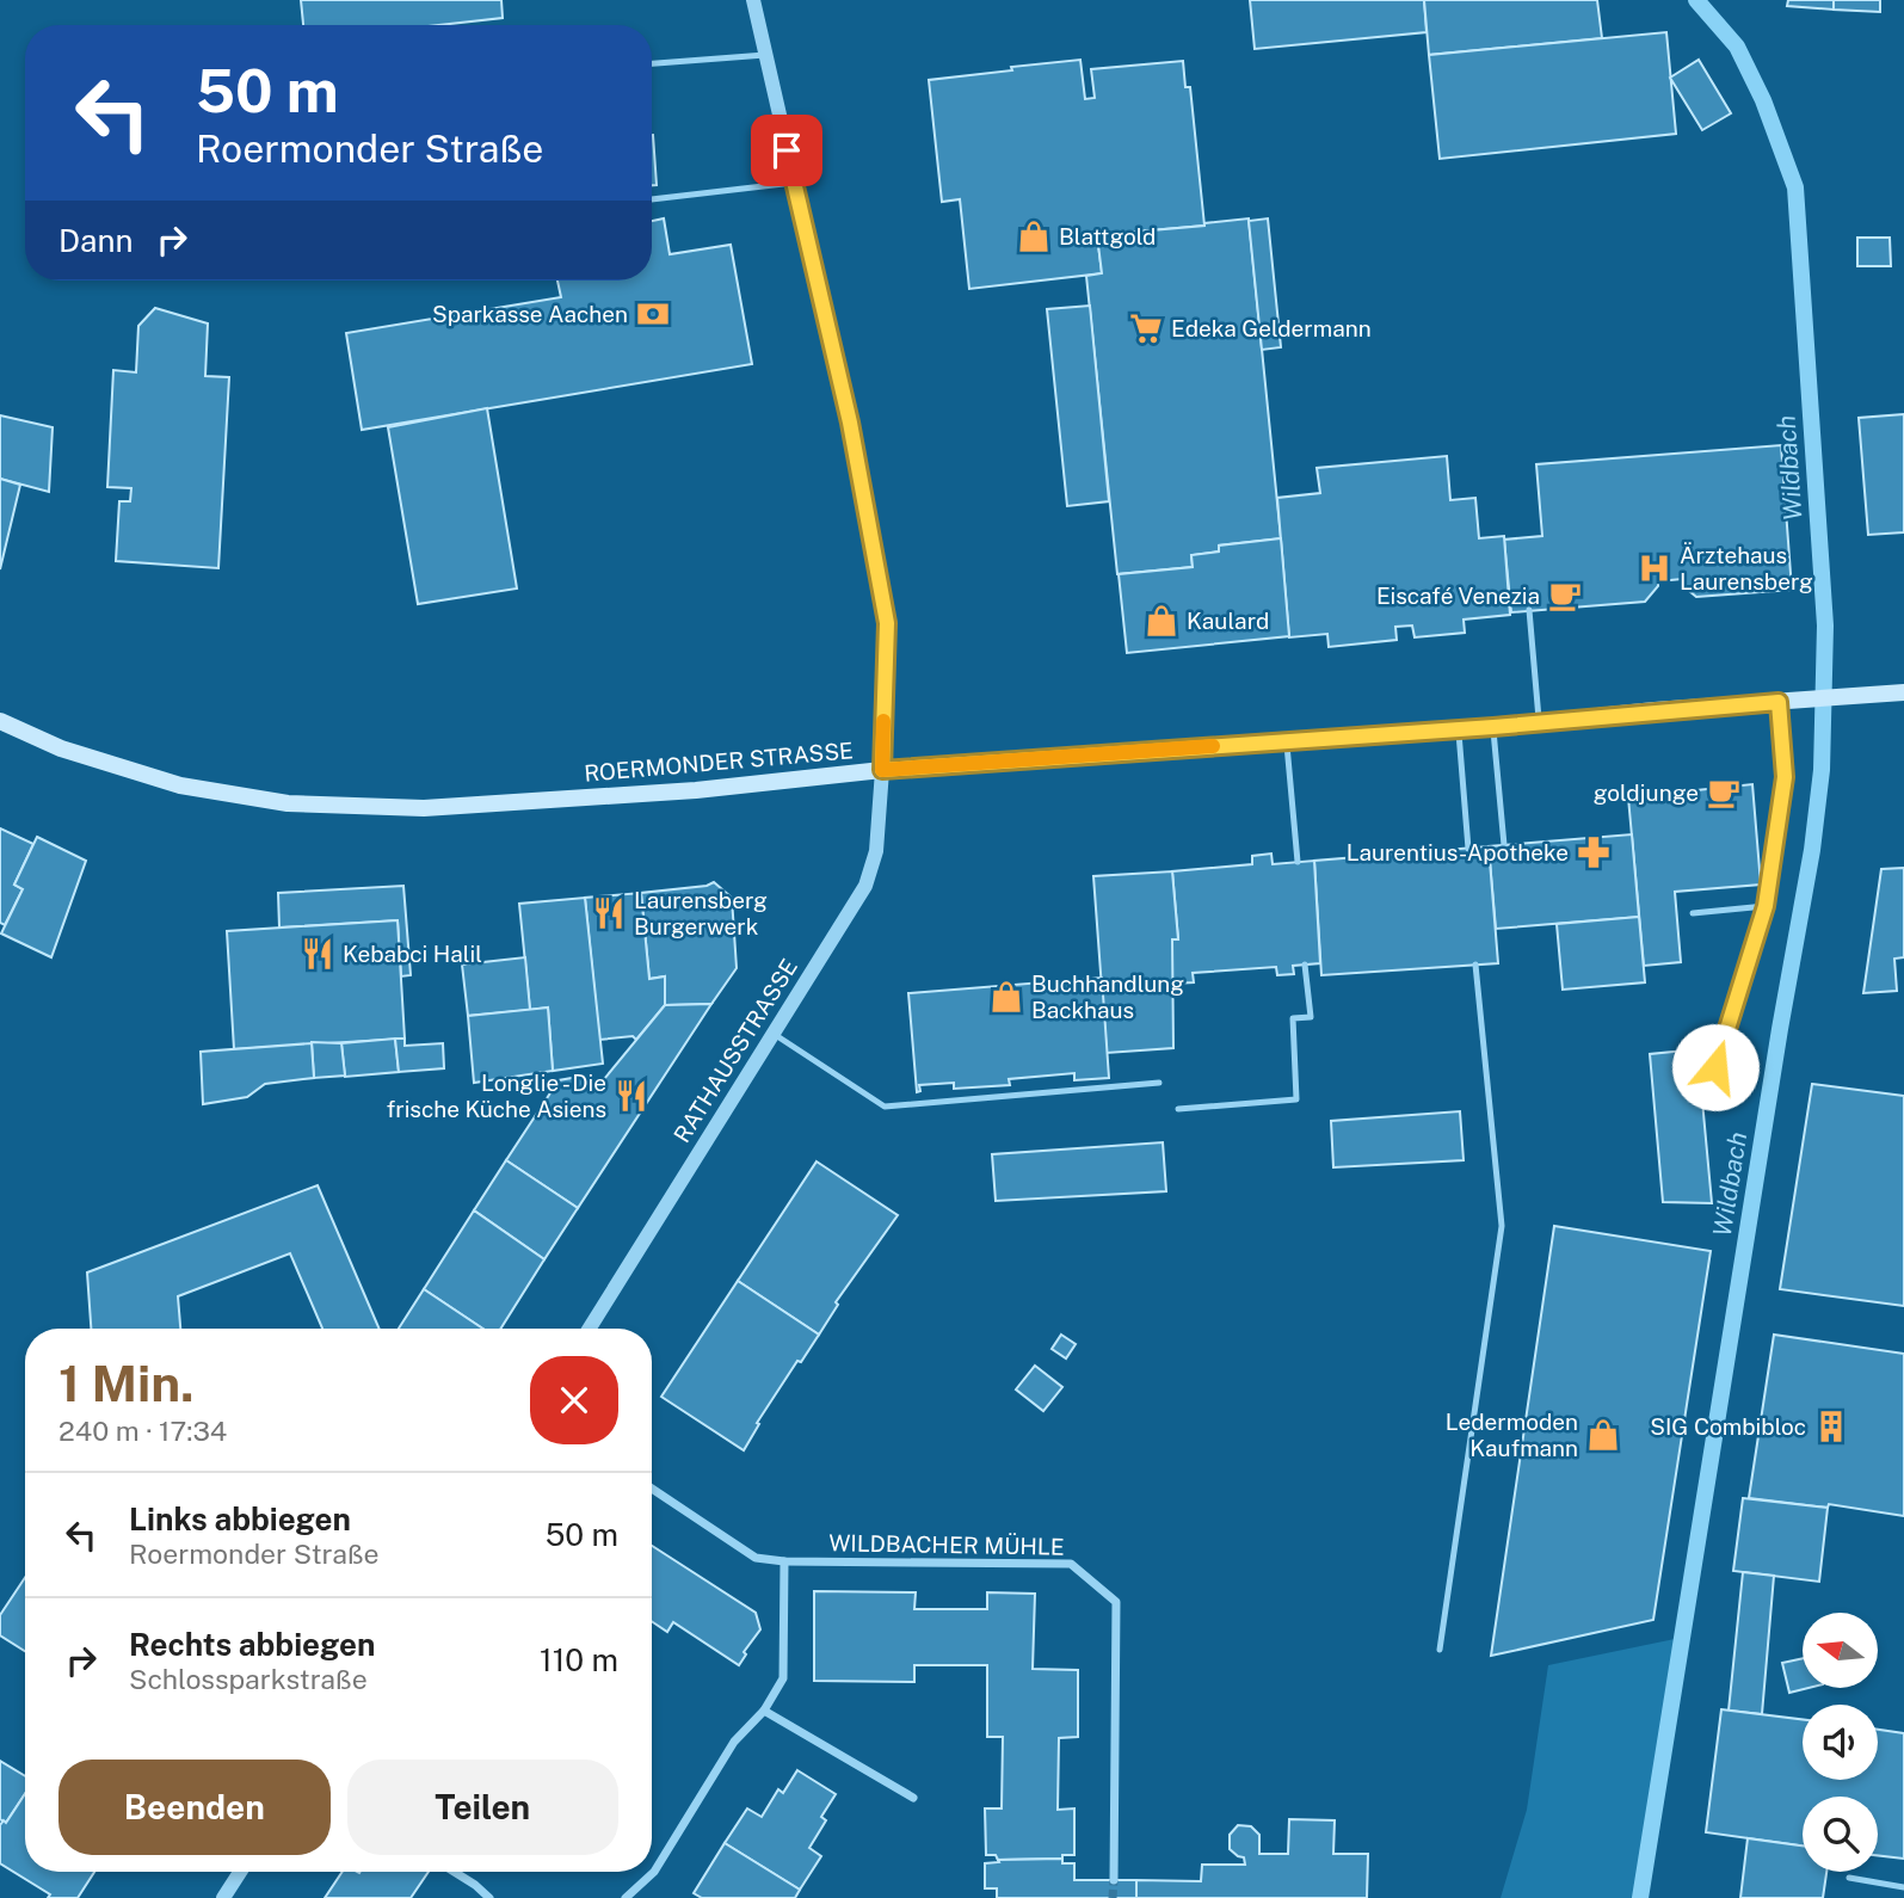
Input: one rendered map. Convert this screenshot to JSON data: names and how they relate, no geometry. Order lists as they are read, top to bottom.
{
  "streets": {
    "main road": ["ROERMONDER STRASSE"],
    "street": ["RATHAUSSTRASSE", "WILDBACHER MÜHLE"]
  },
  "crossings": [
    ["ROERMONDER STRASSE", "RATHAUSSTRASSE"]
  ],
  "water": ["Wildbach"],
  "places": {
    "shop": [
      "Blattgold",
      "Kaulard",
      "Buchhandlung Backhaus",
      "Ledermoden Kaufmann"
    ],
    "bank": ["Sparkasse Aachen"],
    "supermarket": ["Edeka Geldermann"],
    "hospital": ["Ärztehaus Laurensberg"],
    "cafe": ["Eiscafé Venezia", "goldjunge"],
    "pharmacy": ["Laurentius-Apotheke"],
    "restaurant": ["Laurensberg Burgerwerk", "Kebabci Halil", "Longlie - Die frische Küche Asiens"],
    "building": ["SIG Combibloc"]
  },
  "north": "left",
  "page": {
    "turn": ["50 m", "Roermonder Straße"],
    "then": "Dann",
    "heading": ["1 Min.", "240 m · 17:34"],
    "list": [
      {
        "name": "Links abbiegen",
        "note": "Roermonder Straße",
        "value": "50 m"
      },
      {
        "name": "Rechts abbiegen",
        "note": "Schlossparkstraße",
        "value": "110 m"
      }
    ],
    "buttons": ["Beenden", "Teilen"]
  }
}
